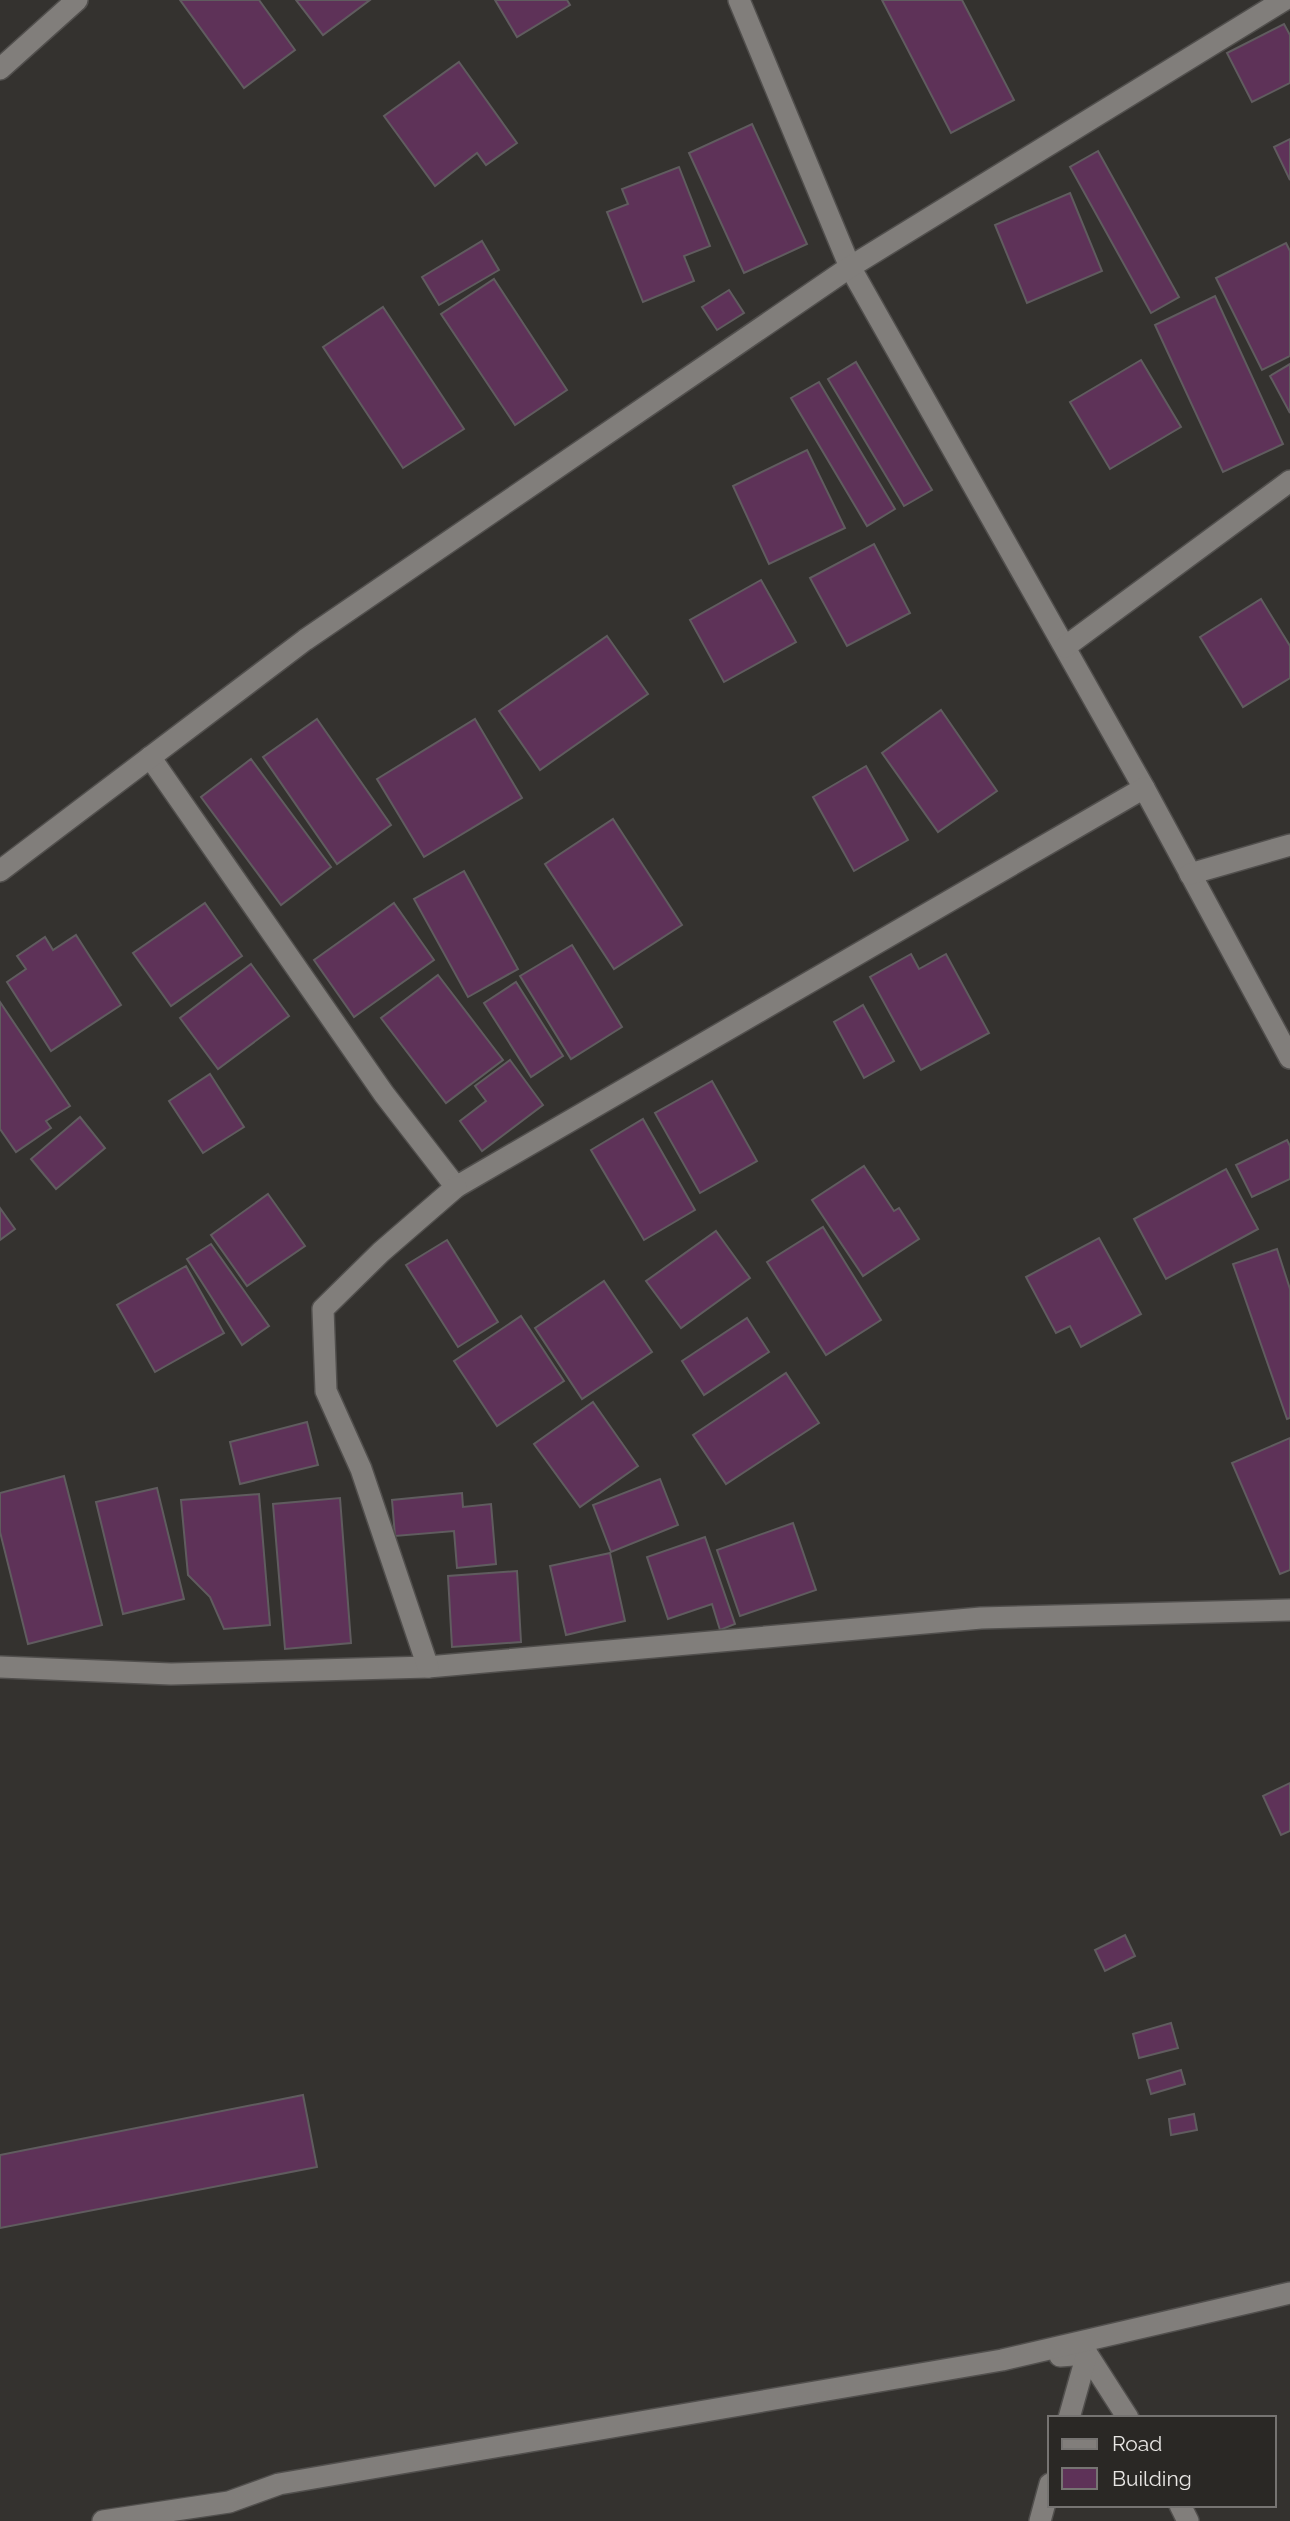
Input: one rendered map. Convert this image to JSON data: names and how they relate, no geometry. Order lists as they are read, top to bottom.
{
  "legend": ["Road", "Building"]
}
